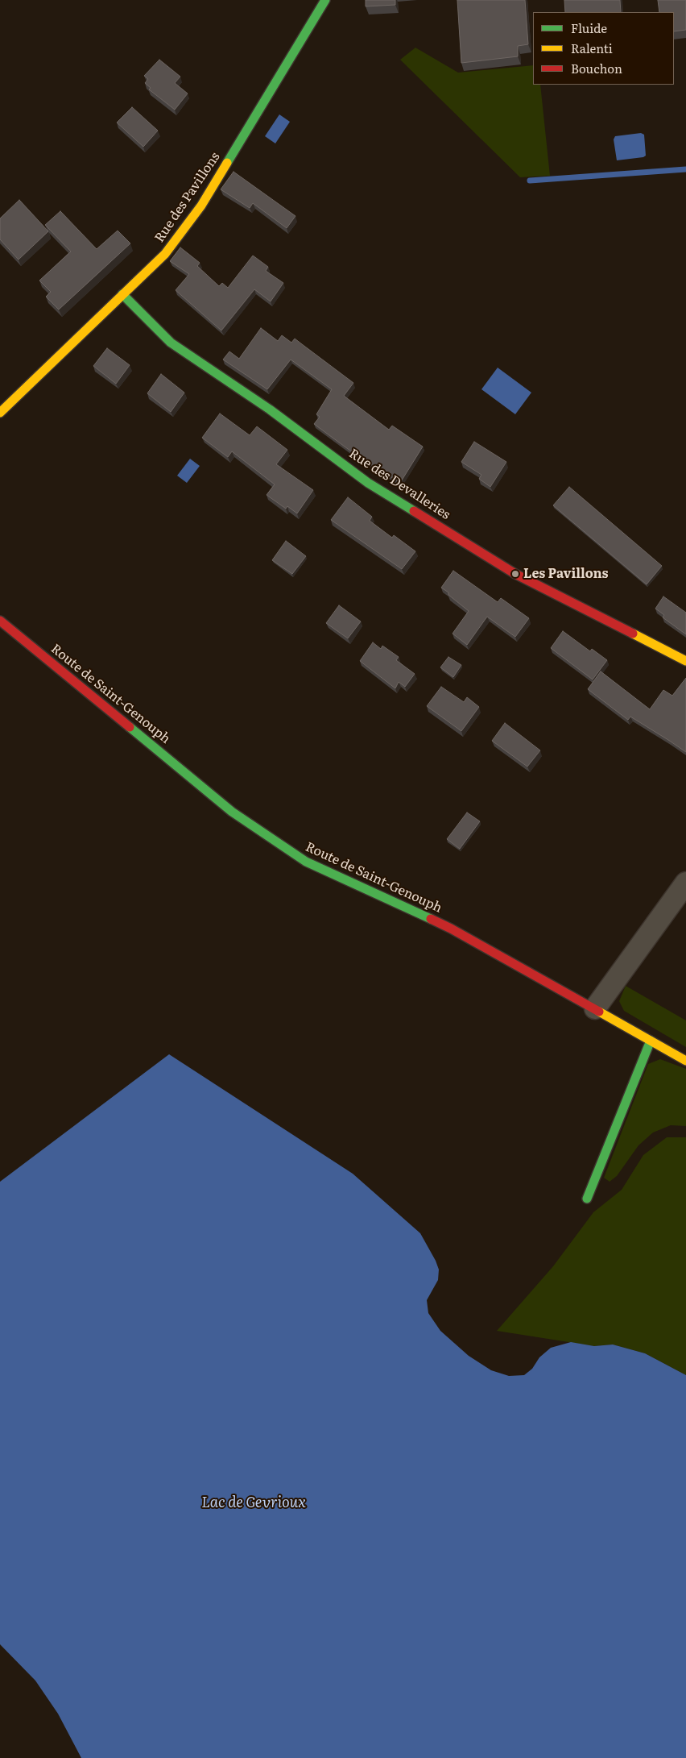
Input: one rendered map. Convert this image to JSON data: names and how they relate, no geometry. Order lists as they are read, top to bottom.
{
  "streets": {
    "street": ["Rue des Pavillons", "Rue des Devalleries", "Route de Saint-Genouph"]
  },
  "crossings": [
    ["Rue des Pavillons", "Rue des Devalleries"]
  ],
  "water": ["Lac de Gevrioux"],
  "places": ["Les Pavillons"],
  "legend": ["Fluide", "Ralenti", "Bouchon"]
}
